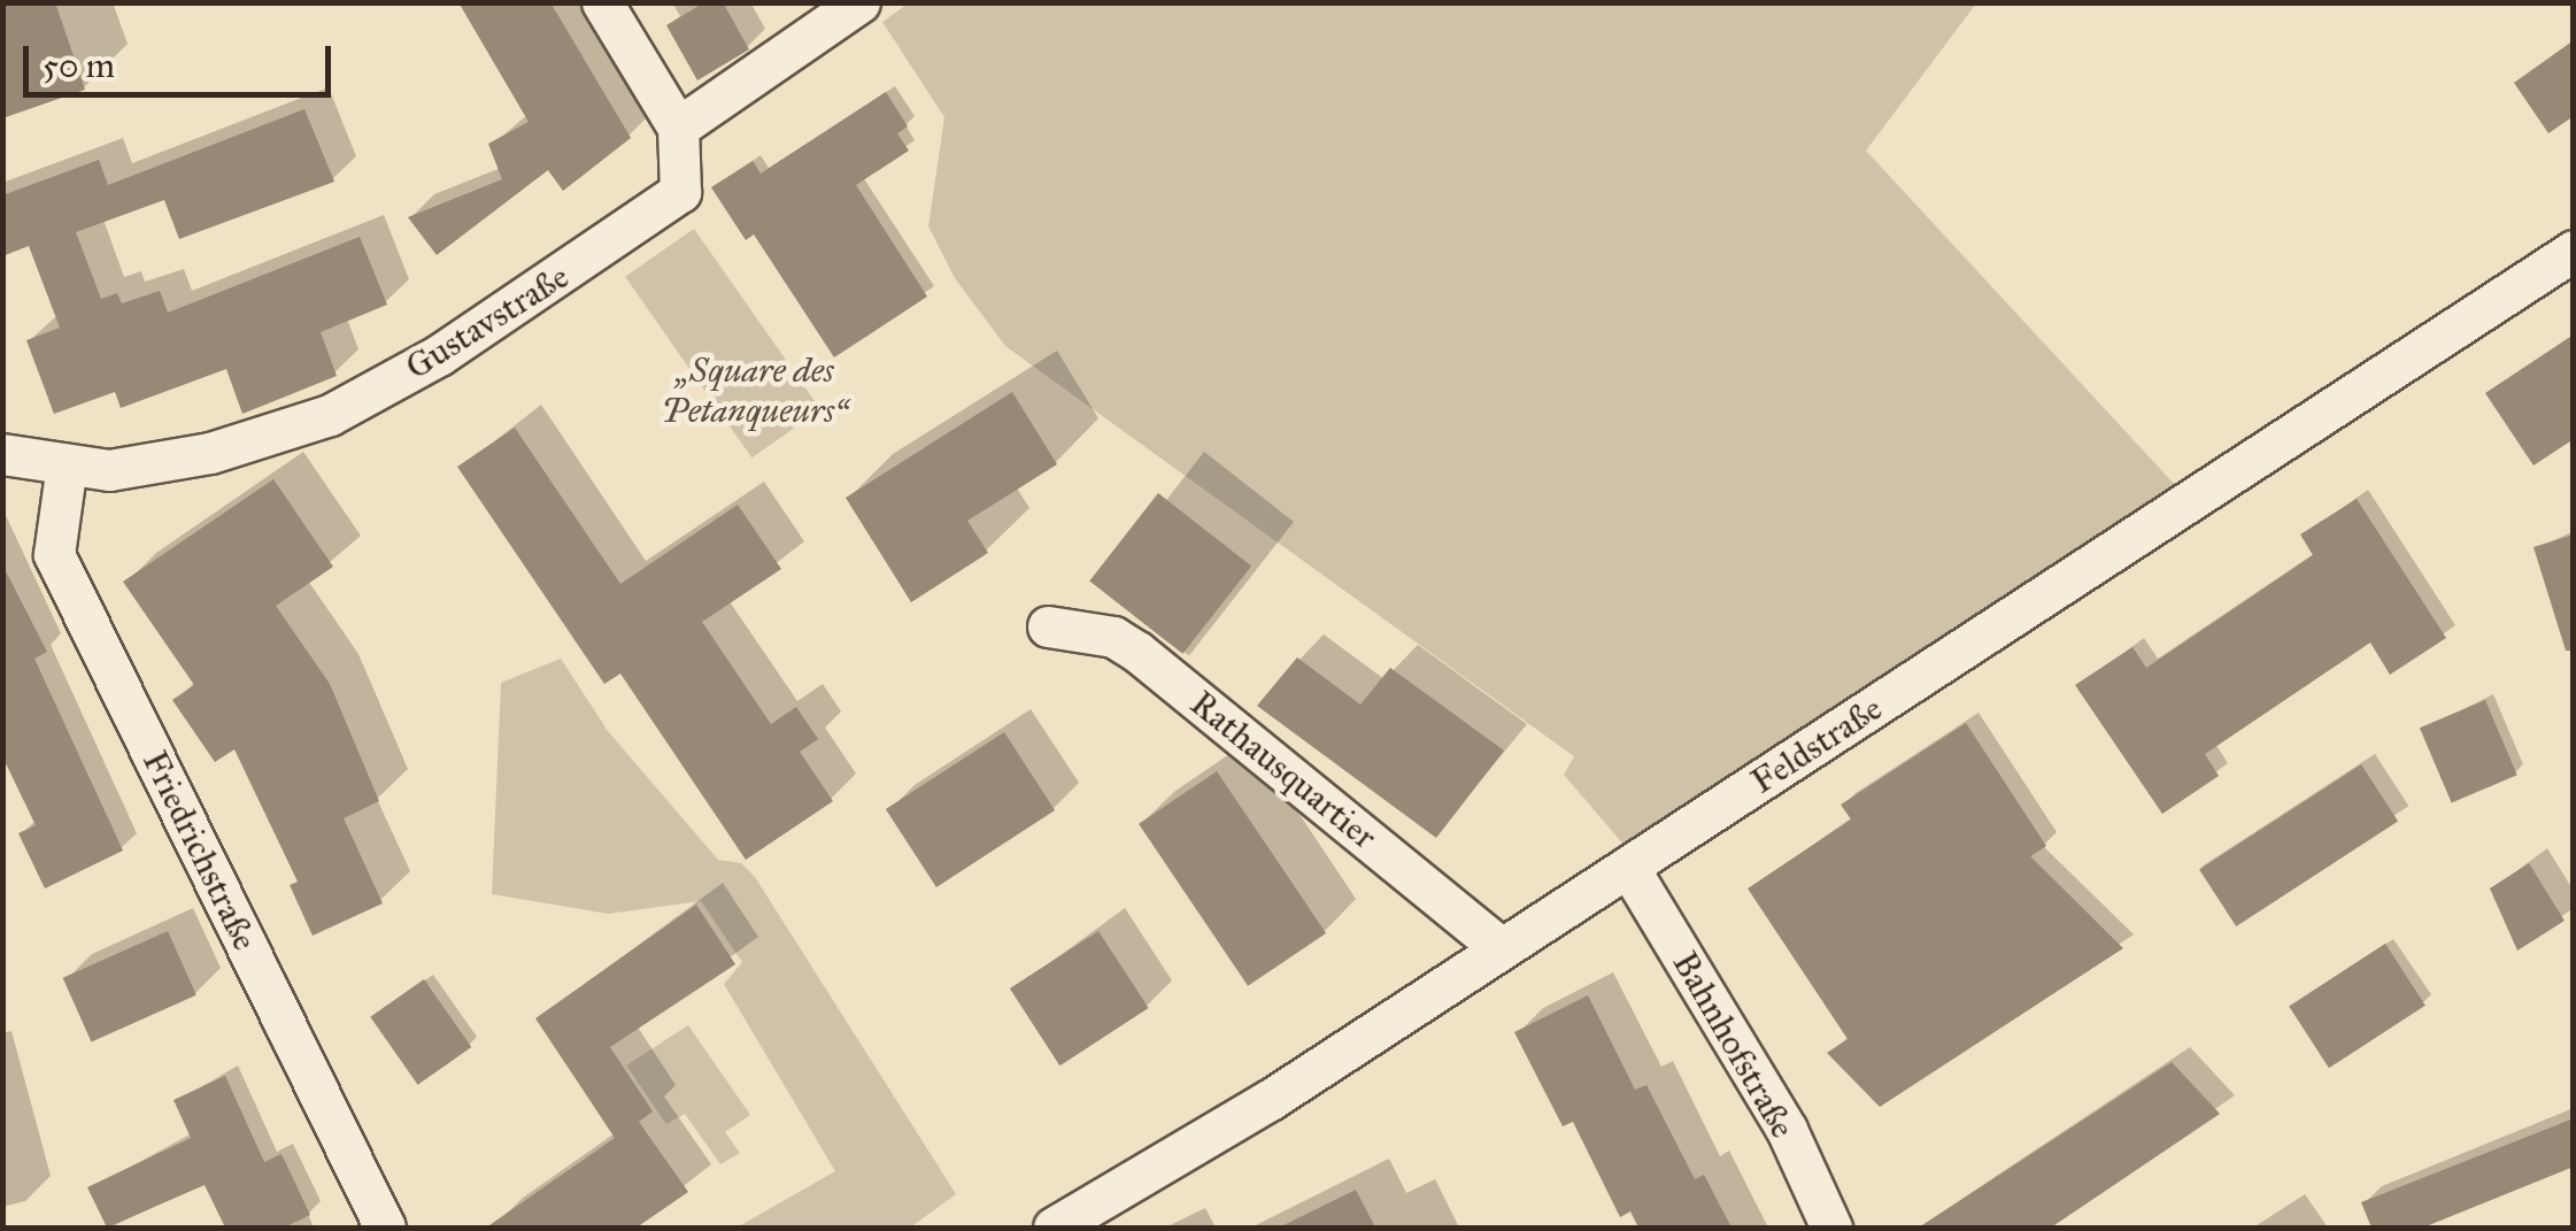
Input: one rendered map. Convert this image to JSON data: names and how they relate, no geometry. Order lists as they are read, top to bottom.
{
  "streets": {
    "street": [
      "Gustavstraße",
      "Feldstraße",
      "Rathausquartier",
      "Friedrichstraße",
      "Bahnhofstraße"
    ]
  },
  "crossings": [
    ["Gustavstraße", "Friedrichstraße"],
    ["Feldstraße", "Rathausquartier"],
    ["Feldstraße", "Bahnhofstraße"]
  ],
  "parks": ["„Square des Petanqueurs“"],
  "scale_bar": "50 m"
}
